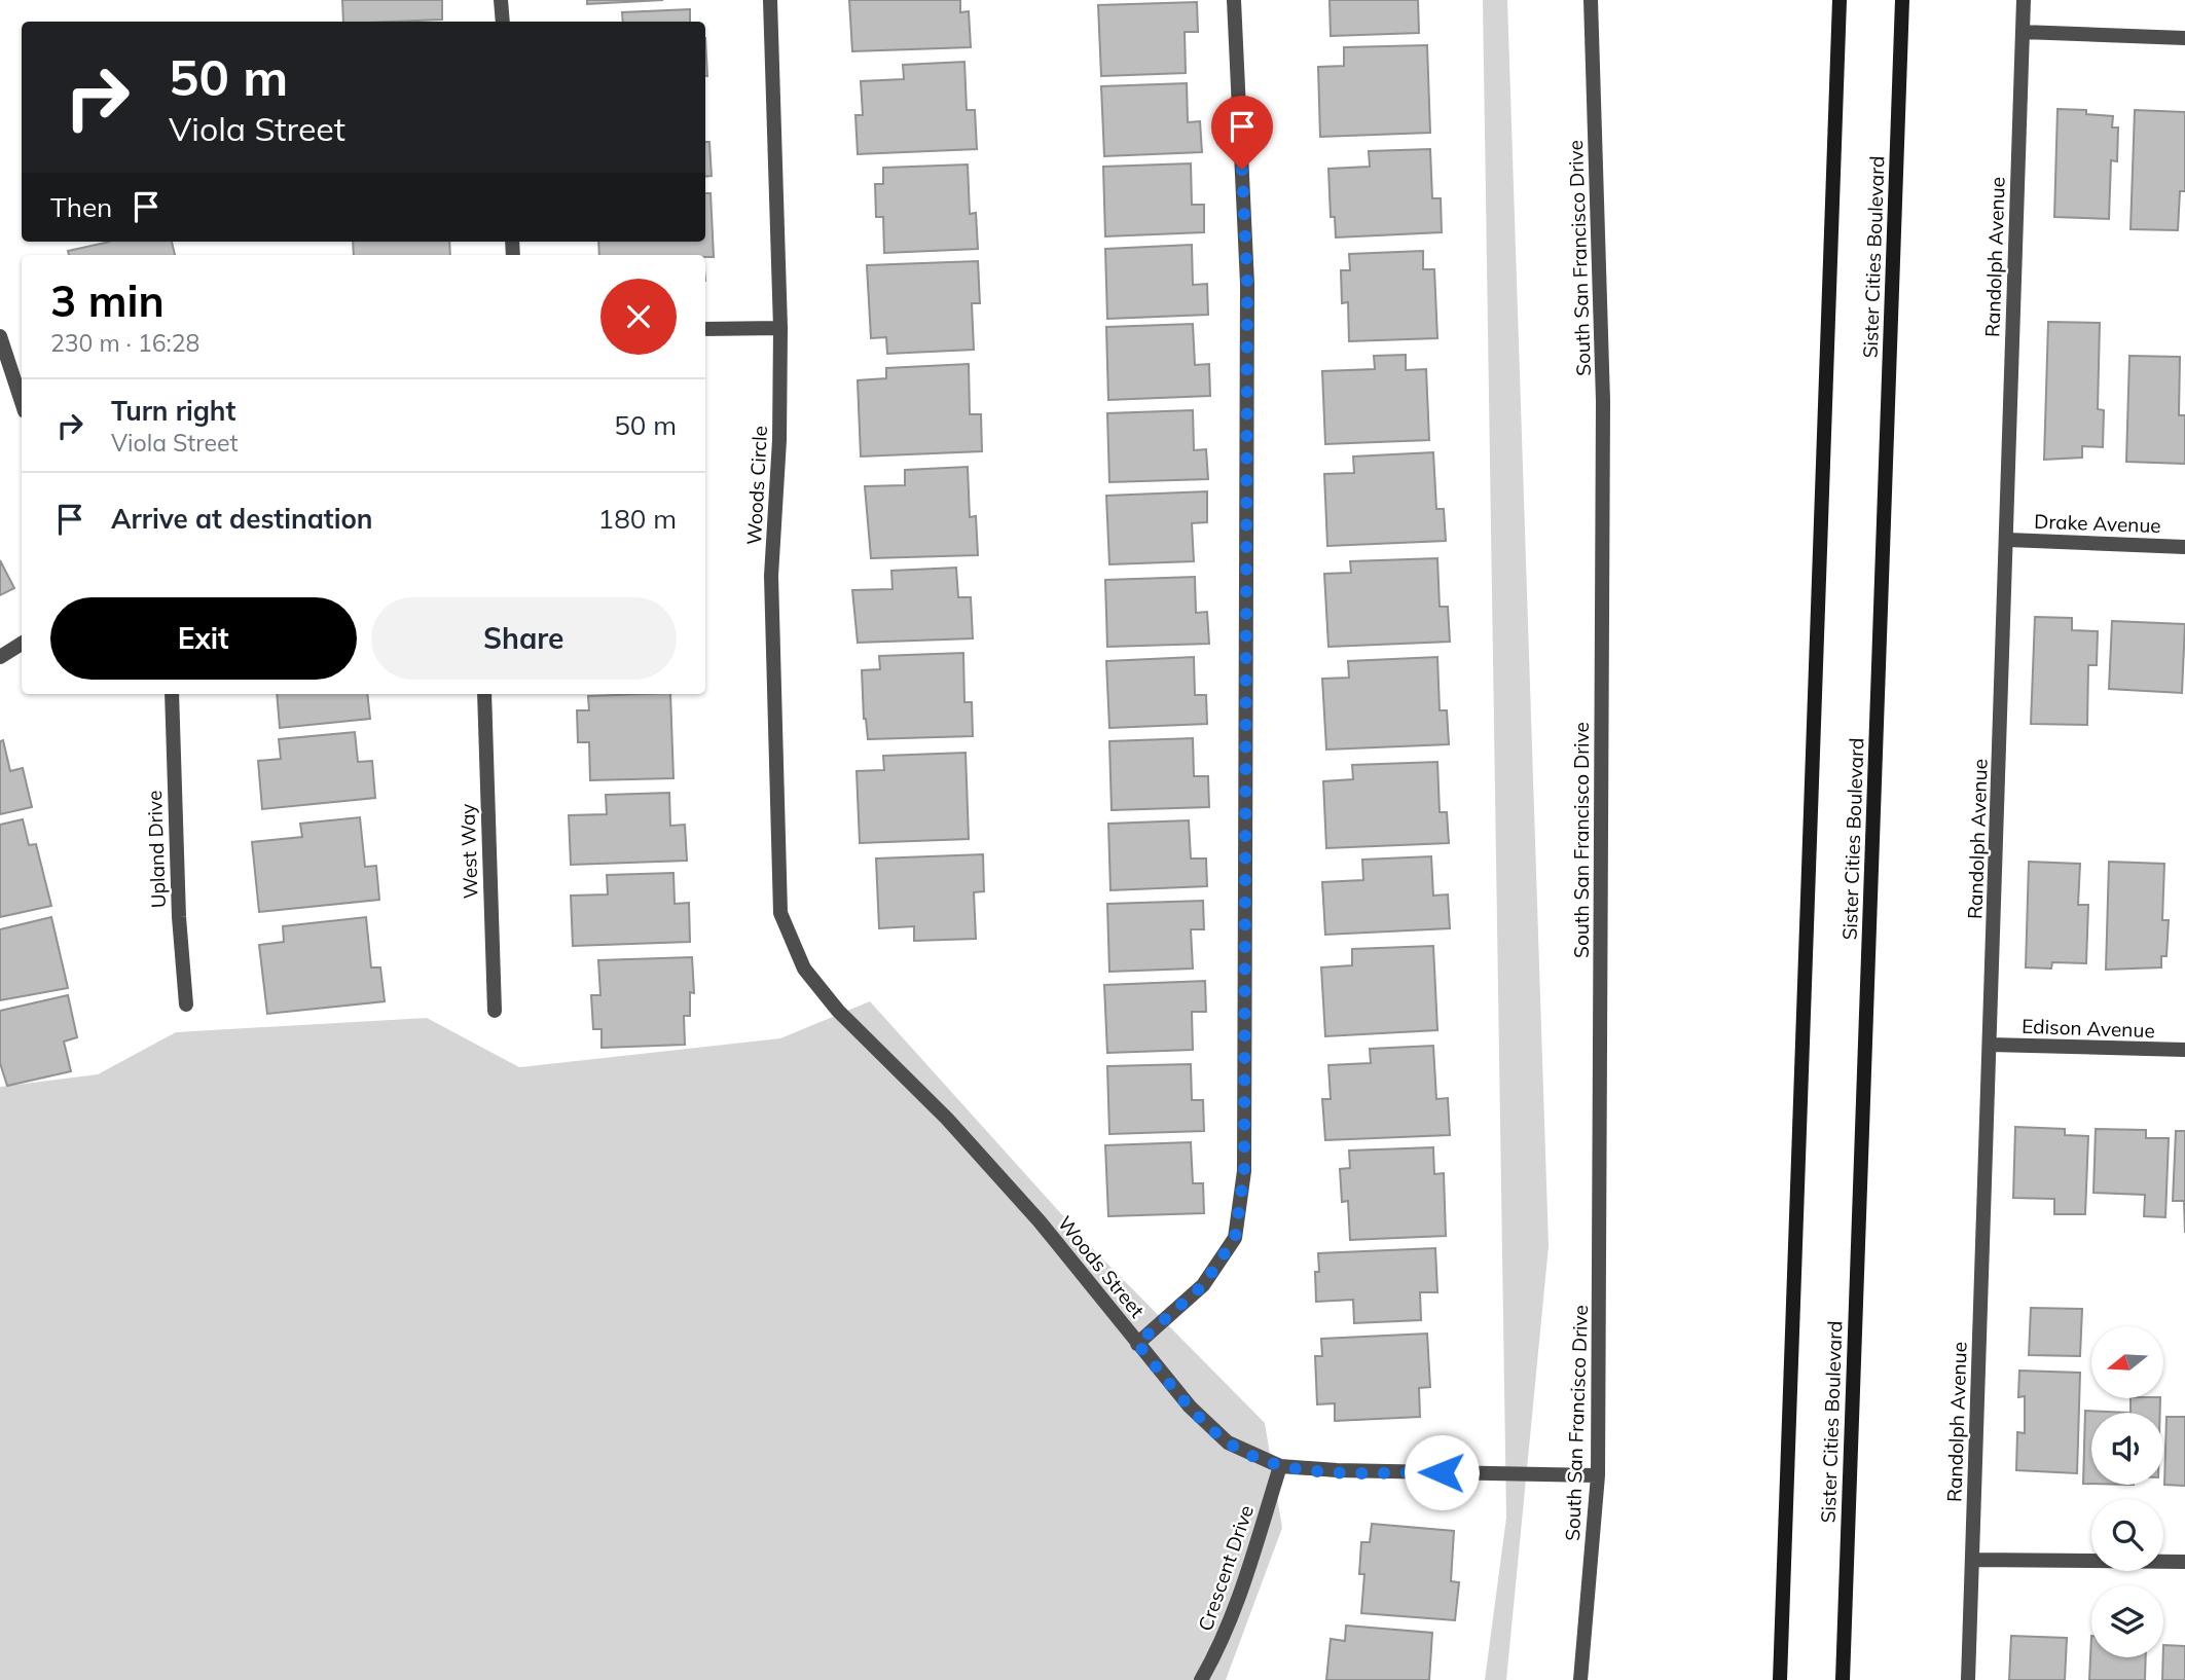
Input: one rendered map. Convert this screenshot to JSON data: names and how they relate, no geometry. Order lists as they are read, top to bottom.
{
  "streets": {
    "main road": ["Sister Cities Boulevard"],
    "street": [
      "Randolph Avenue",
      "South San Francisco Drive",
      "Woods Circle",
      "Drake Avenue",
      "Upland Drive",
      "West Way",
      "Edison Avenue",
      "Woods Street",
      "Crescent Drive"
    ]
  },
  "crossings": [
    ["Randolph Avenue", "Drake Avenue"],
    ["Randolph Avenue", "Edison Avenue"],
    ["South San Francisco Drive", "Woods Street"],
    ["Woods Circle", "Woods Street"],
    ["Woods Street", "Crescent Drive"]
  ],
  "north": "left",
  "page": {
    "turn": ["50 m", "Viola Street"],
    "then": "Then",
    "heading": ["3 min", "230 m · 16:28"],
    "list": [
      {
        "name": "Turn right",
        "note": "Viola Street",
        "value": "50 m"
      },
      {
        "name": "Arrive at destination",
        "value": "180 m"
      }
    ],
    "buttons": ["Exit", "Share"]
  }
}
